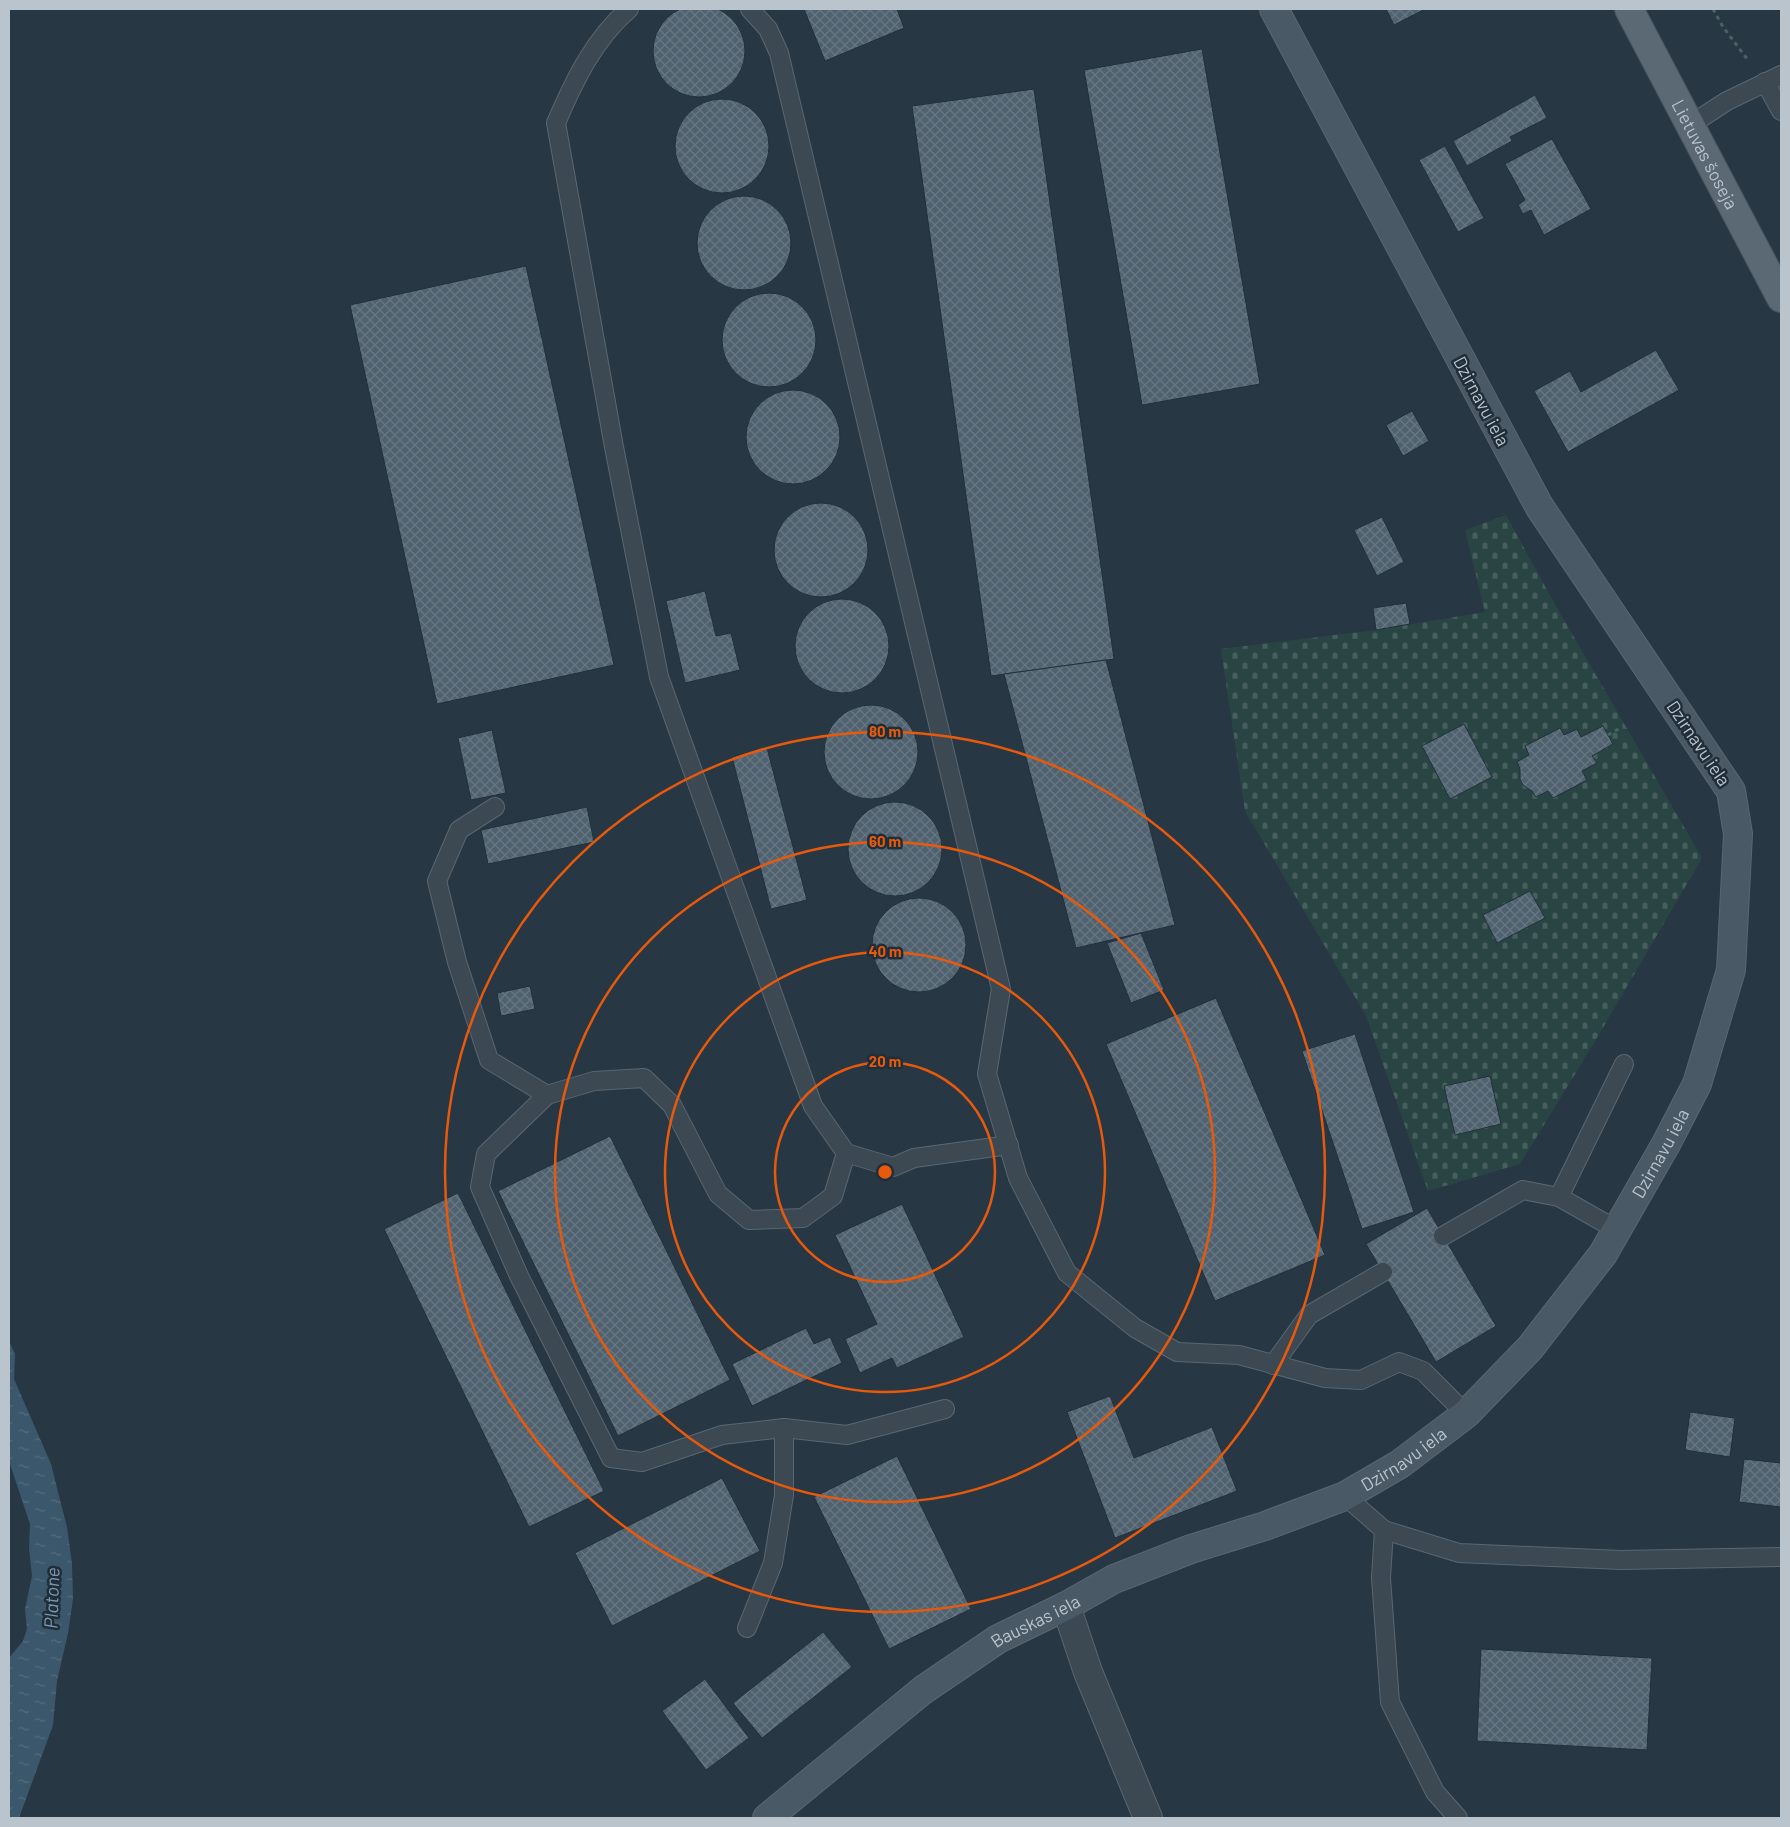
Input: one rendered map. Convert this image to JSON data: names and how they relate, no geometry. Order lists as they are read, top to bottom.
{
  "streets": {
    "main road": ["Lietuvas šoseja"],
    "street": ["Dzirnavu iela", "Bauskas iela"]
  },
  "crossings": [
    ["Dzirnavu iela", "Bauskas iela"]
  ],
  "water": ["Platone"],
  "rings": [
    "80 m",
    "60 m",
    "40 m",
    "20 m"
  ]
}
